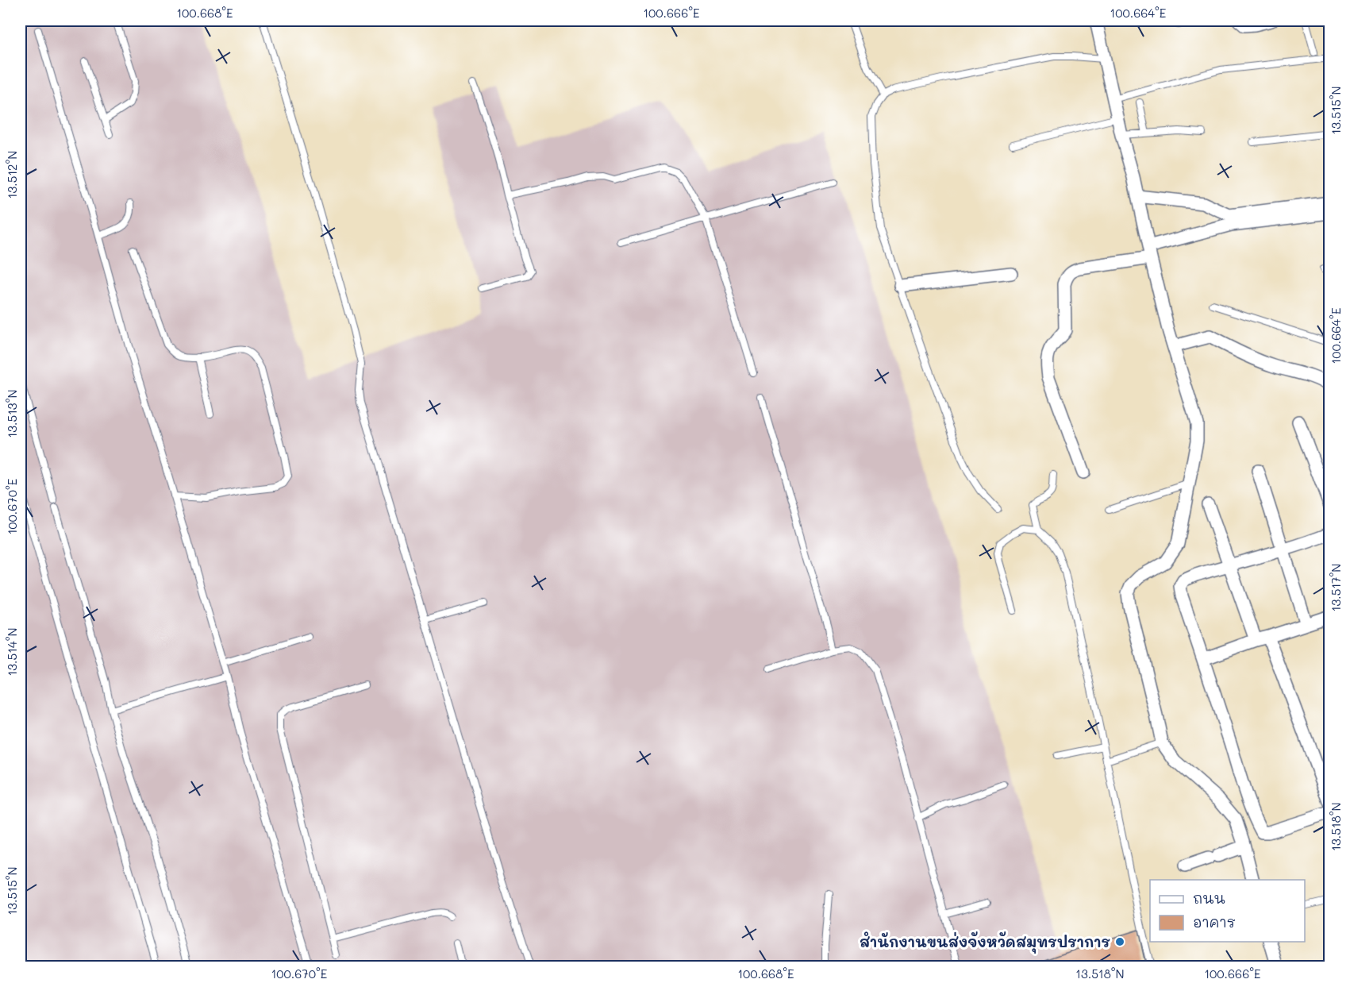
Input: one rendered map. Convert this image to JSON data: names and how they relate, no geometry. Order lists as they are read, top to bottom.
{
  "places": ["สำนักงานขนส่งจังหวัดสมุทรปราการ"],
  "legend": ["ถนน", "อาคาร"],
  "coordinates": [
    "100.668°E",
    "100.666°E",
    "100.664°E",
    "13.515°N",
    "13.512°N",
    "13.513°N",
    "100.670°E",
    "13.517°N",
    "13.514°N",
    "13.518°N"
  ]
}
